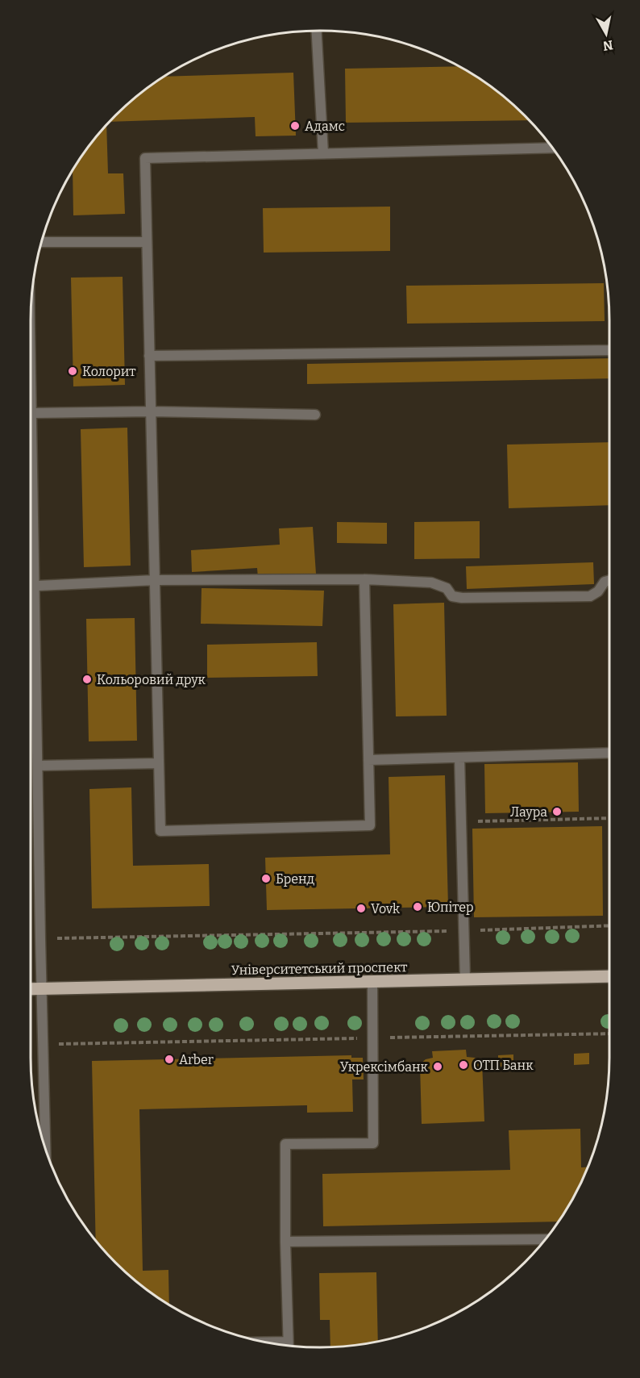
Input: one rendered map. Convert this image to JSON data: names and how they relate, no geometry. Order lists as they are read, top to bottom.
{
  "streets": {
    "main road": ["Університетський проспект"]
  },
  "places": [
    "Адамс",
    "Колорит",
    "Кольоровий друк",
    "Лаура",
    "Бренд",
    "Юпітер",
    "Vovk",
    "Arber",
    "ОТП Банк",
    "Укрексімбанк"
  ],
  "north": "bottom"
}
